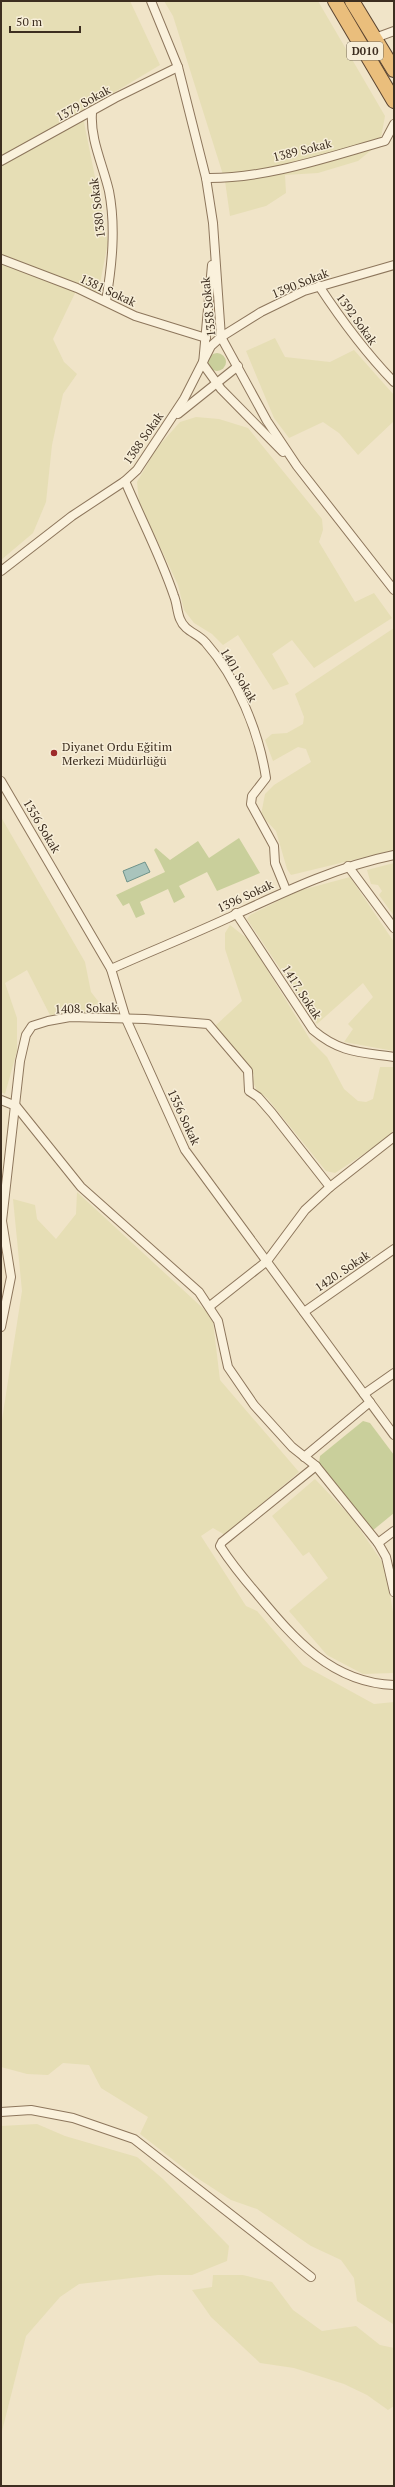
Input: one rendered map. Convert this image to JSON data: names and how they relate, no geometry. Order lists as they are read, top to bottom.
{
  "streets": {
    "highway": ["D010"],
    "street": [
      "1379 Sokak",
      "1389 Sokak",
      "1380 Sokak",
      "1390 Sokak",
      "1381 Sokak",
      "1358 Sokak",
      "1392 Sokak",
      "1388 Sokak",
      "1401 Sokak",
      "1356 Sokak",
      "1396 Sokak",
      "1417. Sokak",
      "1408. Sokak",
      "1420. Sokak"
    ]
  },
  "crossings": [
    ["1379 Sokak", "1380 Sokak"],
    ["1379 Sokak", "1358 Sokak"],
    ["1389 Sokak", "1358 Sokak"],
    ["1380 Sokak", "1381 Sokak"],
    ["1390 Sokak", "1358 Sokak"],
    ["1390 Sokak", "1392 Sokak"],
    ["1390 Sokak", "1388 Sokak"],
    ["1358 Sokak", "1388 Sokak"],
    ["1388 Sokak", "1401 Sokak"],
    ["1401 Sokak", "1396 Sokak"],
    ["1356 Sokak", "1396 Sokak"],
    ["1356 Sokak", "1408. Sokak"],
    ["1356 Sokak", "1420. Sokak"],
    ["1396 Sokak", "1417. Sokak"]
  ],
  "places": ["Diyanet Ordu Eğitim Merkezi Müdürlüğü"],
  "scale_bar": "50 m"
}
